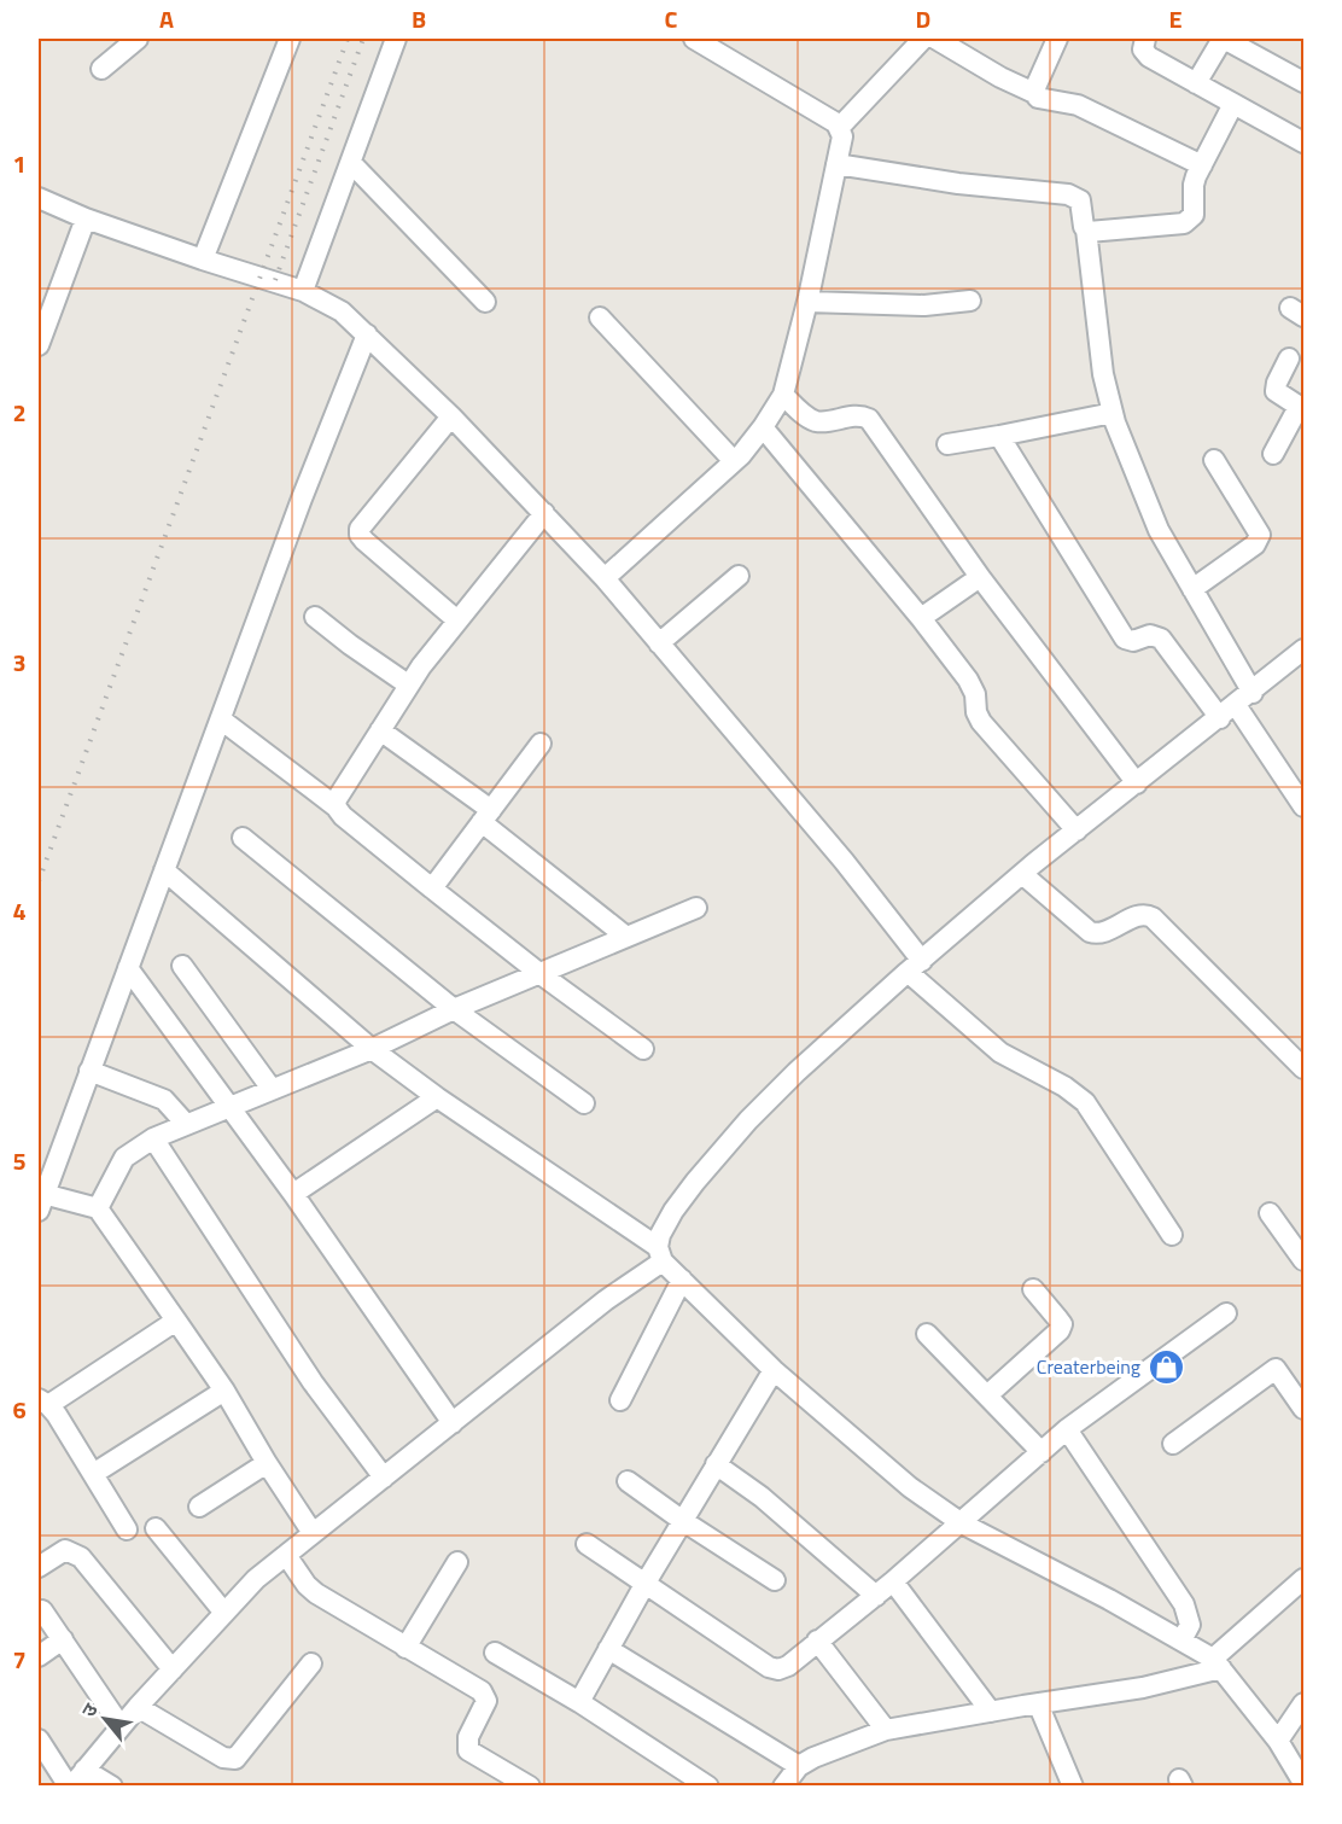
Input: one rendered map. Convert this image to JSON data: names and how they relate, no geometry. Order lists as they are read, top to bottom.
{
  "places": {
    "shop": ["Createrbeing"]
  },
  "north": "top left",
  "grid": {
    "columns": [
      "A",
      "B",
      "C",
      "D",
      "E"
    ],
    "rows": [
      "1",
      "2",
      "3",
      "4",
      "5",
      "6",
      "7"
    ]
  }
}
